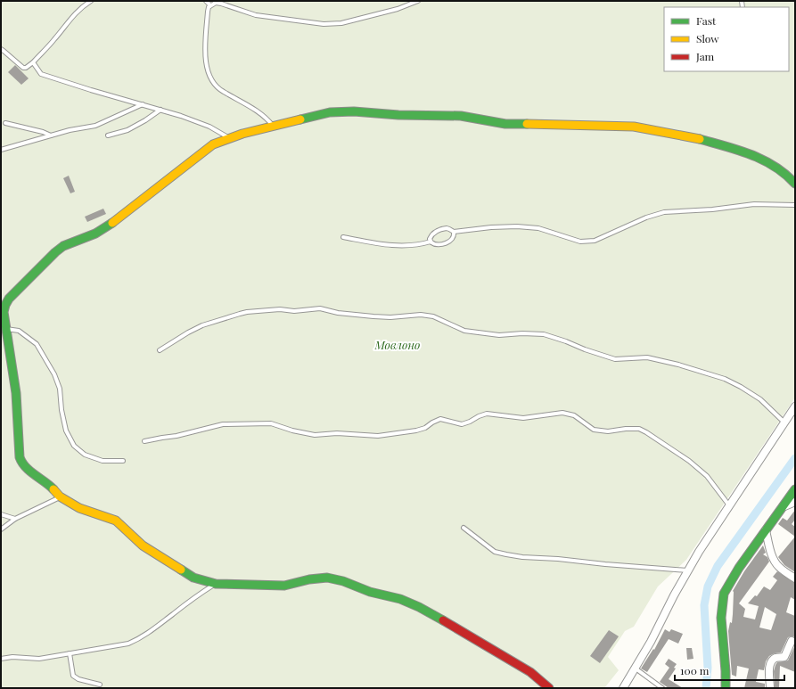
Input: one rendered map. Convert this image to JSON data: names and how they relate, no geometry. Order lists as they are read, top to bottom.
{
  "parks": ["Мовлоно"],
  "legend": ["Fast", "Slow", "Jam"],
  "scale_bar": "100 m"
}
